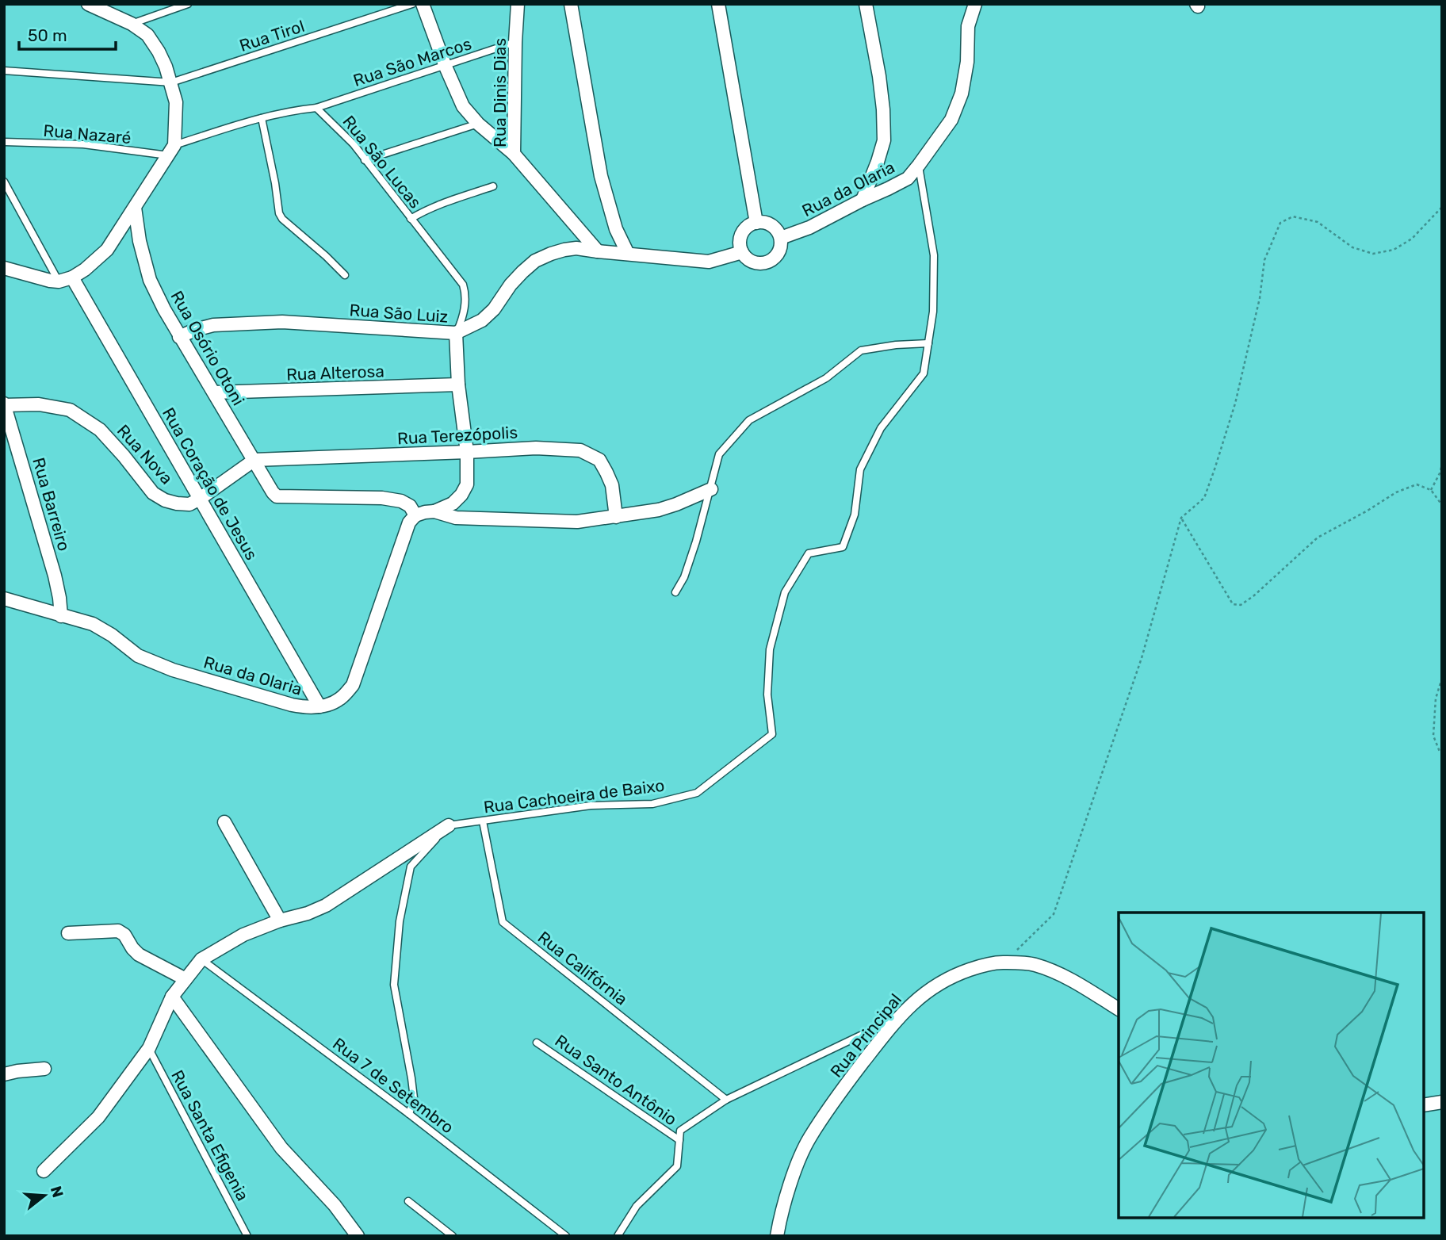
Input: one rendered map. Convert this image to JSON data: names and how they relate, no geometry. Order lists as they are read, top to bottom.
{
  "streets": {
    "street": [
      "Rua Dinis Dias",
      "Rua da Olaria",
      "Rua São Luiz",
      "Rua Osório Otoni",
      "Rua Alterosa",
      "Rua Terezópolis",
      "Rua Nova",
      "Rua Coração de Jesus",
      "Rua Barreiro",
      "Rua Principal"
    ],
    "lane": [
      "Rua Tirol",
      "Rua São Marcos",
      "Rua Nazaré",
      "Rua São Lucas",
      "Rua Cachoeira de Baixo",
      "Rua Califórnia",
      "Rua Santo Antônio",
      "Rua 7 de Setembro",
      "Rua Santa Efigenia"
    ]
  },
  "crossings": [
    ["Rua São Marcos", "Rua Dinis Dias"],
    ["Rua São Marcos", "Rua São Lucas"],
    ["Rua São Lucas", "Rua São Luiz"],
    ["Rua da Olaria", "Rua Osório Otoni"],
    ["Rua da Olaria", "Rua Coração de Jesus"],
    ["Rua da Olaria", "Rua Barreiro"],
    ["Rua São Luiz", "Rua Osório Otoni"],
    ["Rua São Luiz", "Rua Alterosa"],
    ["Rua São Luiz", "Rua Terezópolis"],
    ["Rua Osório Otoni", "Rua Alterosa"],
    ["Rua Osório Otoni", "Rua Terezópolis"],
    ["Rua Osório Otoni", "Rua Nova"],
    ["Rua Terezópolis", "Rua Nova"],
    ["Rua Nova", "Rua Coração de Jesus"],
    ["Rua Nova", "Rua Barreiro"],
    ["Rua Cachoeira de Baixo", "Rua Califórnia"]
  ],
  "scale_bar": "50 m",
  "north": "right"
}
